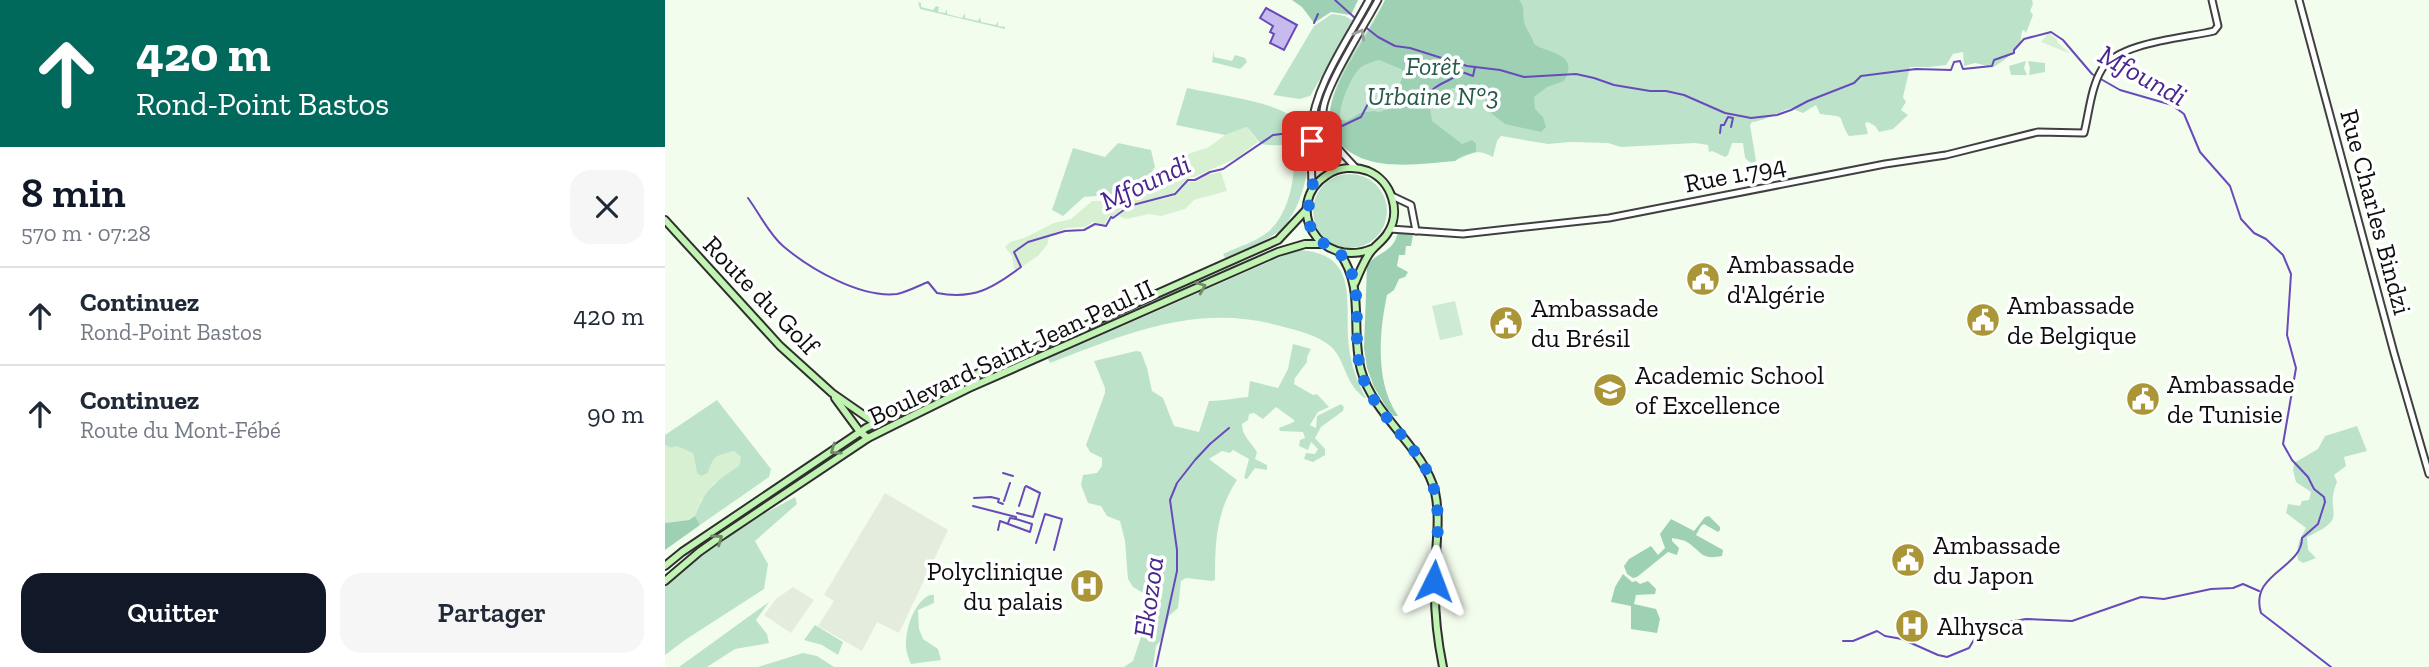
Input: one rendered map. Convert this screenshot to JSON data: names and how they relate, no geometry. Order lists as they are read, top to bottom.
{
  "streets": {
    "main road": ["Route du Golf", "Boulevard Saint Jean Paul II"],
    "street": ["Rue 1.794", "Rue Charles Bindzi"]
  },
  "crossings": [
    ["Rue 1.794", "Boulevard Saint Jean Paul II"],
    ["Route du Golf", "Boulevard Saint Jean Paul II"]
  ],
  "water": ["Mfoundi", "Ekozoa"],
  "parks": ["Forêt Urbaine N°3"],
  "places": {
    "public building": [
      "Ambassade d'Algérie",
      "Ambassade de Belgique",
      "Ambassade du Brésil",
      "Ambassade de Tunisie",
      "Ambassade du Japon"
    ],
    "school or university": ["Academic School of Excellence"],
    "hospital": ["Polyclinique du palais", "Alhysca"]
  },
  "page": {
    "turn": ["420 m", "Rond-Point Bastos"],
    "heading": ["8 min", "570 m · 07:28"],
    "list": [
      {
        "name": "Continuez",
        "note": "Rond-Point Bastos",
        "value": "420 m"
      },
      {
        "name": "Continuez",
        "note": "Route du Mont-Fébé",
        "value": "90 m"
      }
    ],
    "buttons": ["Quitter", "Partager"]
  }
}
